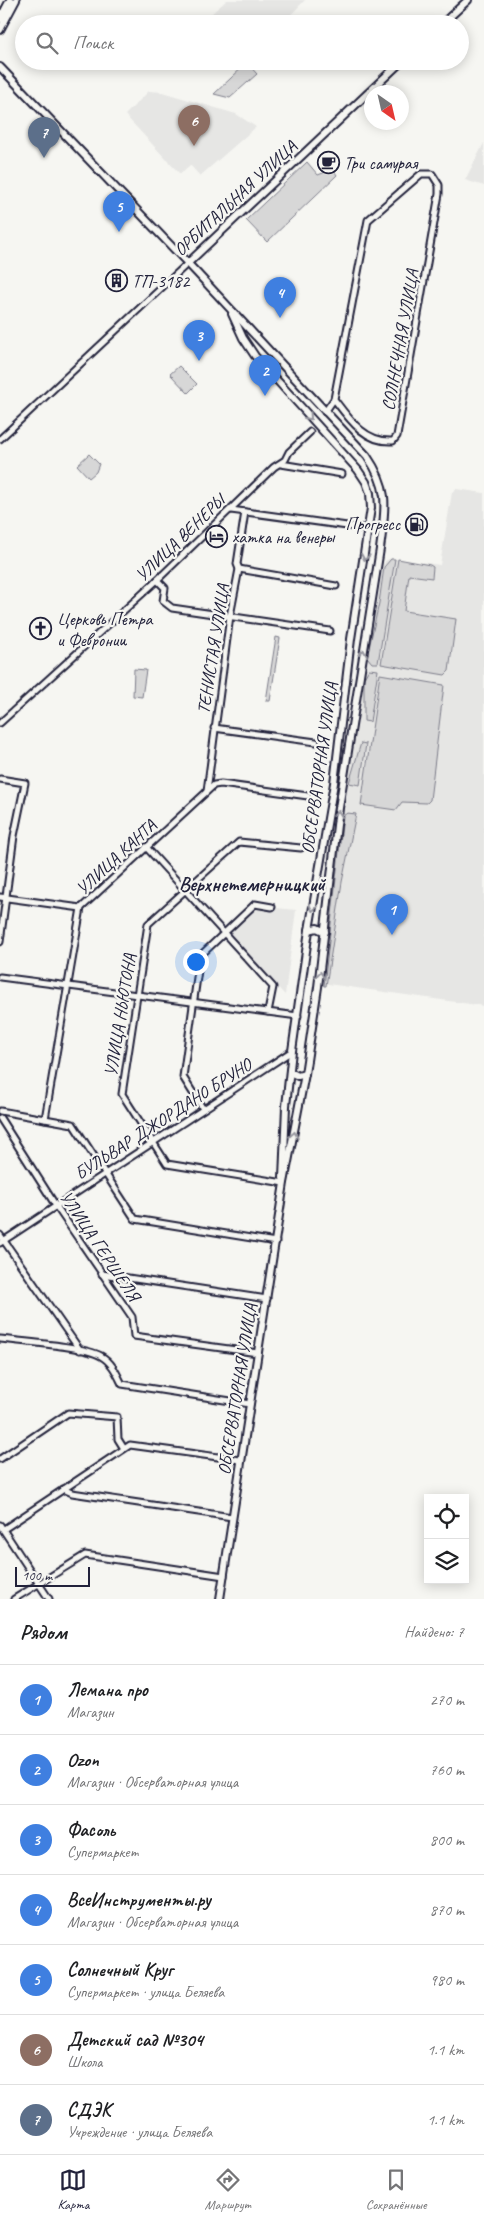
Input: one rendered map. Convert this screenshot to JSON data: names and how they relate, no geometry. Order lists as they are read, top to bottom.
{
  "streets": {
    "main road": ["ОРБИТАЛЬНАЯ УЛИЦА", "ОБСЕРВАТОРНАЯ УЛИЦА"],
    "street": [
      "СОЛНЕЧНАЯ УЛИЦА",
      "УЛИЦА ВЕНЕРЫ",
      "ТЕНИСТАЯ УЛИЦА",
      "УЛИЦА КАНТА",
      "УЛИЦА НЬЮТОНА",
      "БУЛЬВАР ДЖОРДАНО БРУНО",
      "УЛИЦА ГЕРШЕЛЯ"
    ]
  },
  "crossings": [
    ["ОРБИТАЛЬНАЯ УЛИЦА", "ОБСЕРВАТОРНАЯ УЛИЦА"],
    ["ТЕНИСТАЯ УЛИЦА", "УЛИЦА КАНТА"],
    ["ОБСЕРВАТОРНАЯ УЛИЦА", "УЛИЦА НЬЮТОНА"],
    ["ОБСЕРВАТОРНАЯ УЛИЦА", "БУЛЬВАР ДЖОРДАНО БРУНО"],
    ["ОБСЕРВАТОРНАЯ УЛИЦА", "УЛИЦА ГЕРШЕЛЯ"],
    ["УЛИЦА НЬЮТОНА", "БУЛЬВАР ДЖОРДАНО БРУНО"],
    ["БУЛЬВАР ДЖОРДАНО БРУНО", "УЛИЦА ГЕРШЕЛЯ"]
  ],
  "districts": ["Верхнетемерницкий"],
  "places": {
    "cafe": ["Три самурая"],
    "building": ["ТП-3182"],
    "fuel station": ["Прогресс"],
    "hotel": ["хатка на венеры"],
    "church": ["Церковь Петра и Февронии"]
  },
  "scale_bar": "100 m",
  "north": "bottom right",
  "page": {
    "search": "Поиск",
    "pins": [
      "6",
      "7",
      "5",
      "4",
      "3",
      "2",
      "1"
    ],
    "scale": "100 m",
    "heading": ["Рядом", "Найдено: 7"],
    "list": [
      {
        "mark": "1",
        "name": "Лемана про",
        "note": "Магазин",
        "value": "270 m"
      },
      {
        "mark": "2",
        "name": "Ozon",
        "note": "Магазин · Обсерваторная улица",
        "value": "760 m"
      },
      {
        "mark": "3",
        "name": "Фасоль",
        "note": "Супермаркет",
        "value": "800 m"
      },
      {
        "mark": "4",
        "name": "ВсеИнструменты.ру",
        "note": "Магазин · Обсерваторная улица",
        "value": "870 m"
      },
      {
        "mark": "5",
        "name": "Солнечный Круг",
        "note": "Супермаркет · улица Беляева",
        "value": "980 m"
      },
      {
        "mark": "6",
        "name": "Детский сад №304",
        "note": "Школа",
        "value": "1.1 km"
      },
      {
        "mark": "7",
        "name": "СДЭК",
        "note": "Учреждение · улица Беляева",
        "value": "1.1 km"
      }
    ],
    "nav": ["Карта", "Маршрут", "Сохранённые"]
  }
}
